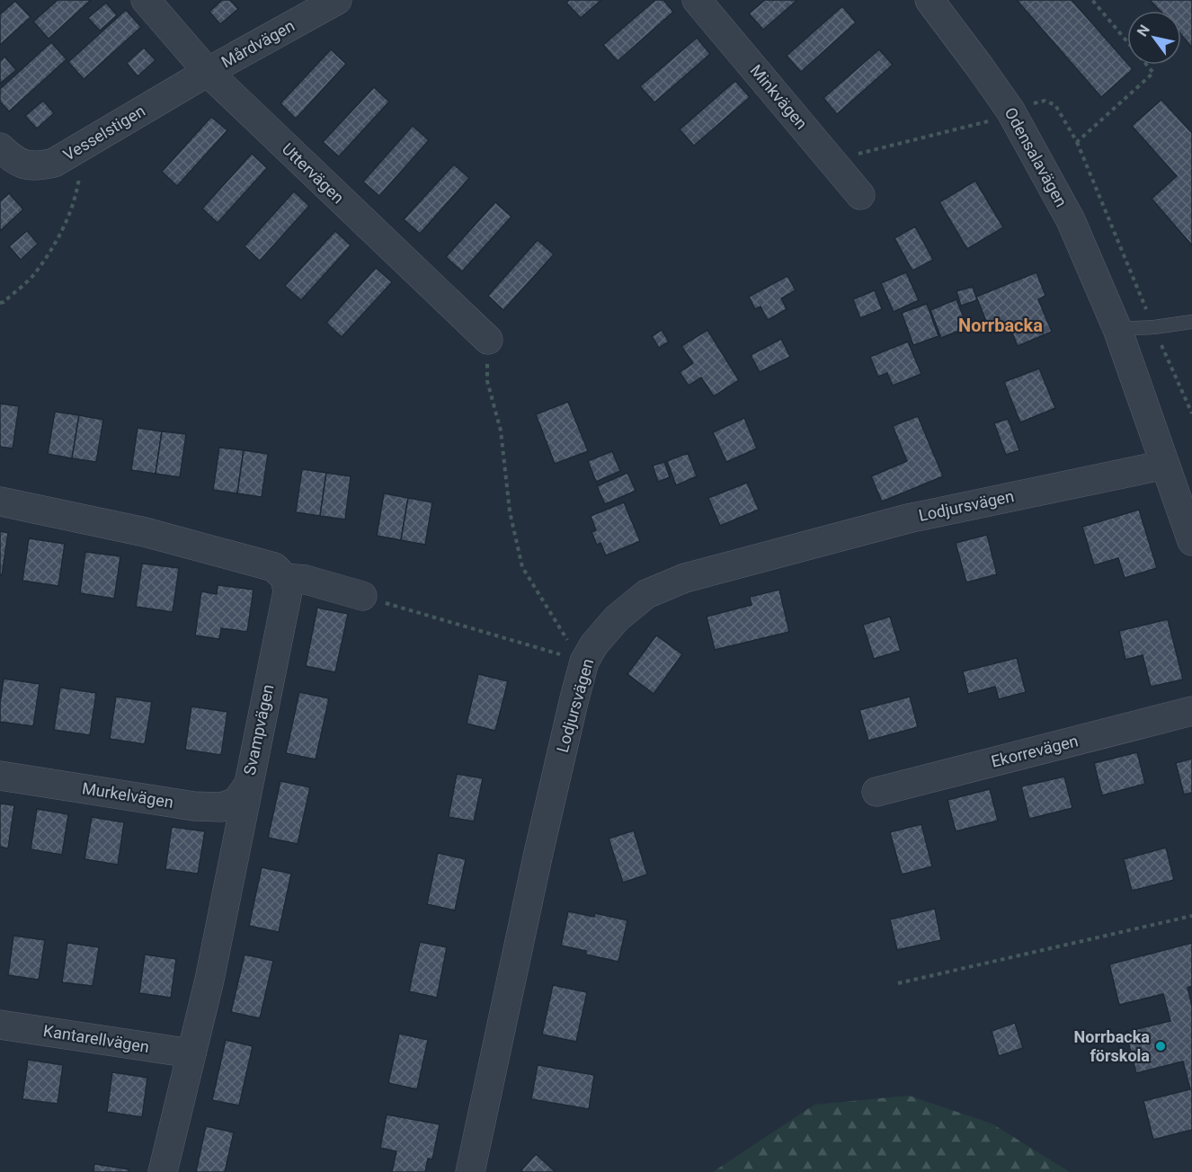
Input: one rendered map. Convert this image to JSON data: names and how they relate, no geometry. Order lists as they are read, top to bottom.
{
  "streets": {
    "street": [
      "Mårdvägen",
      "Minkvägen",
      "Vesselstigen",
      "Odensalavägen",
      "Uttervägen",
      "Lodjursvägen",
      "Svampvägen",
      "Ekorrevägen",
      "Murkelvägen",
      "Kantarellvägen"
    ]
  },
  "crossings": [
    ["Mårdvägen", "Vesselstigen"],
    ["Mårdvägen", "Uttervägen"],
    ["Vesselstigen", "Uttervägen"],
    ["Odensalavägen", "Lodjursvägen"],
    ["Svampvägen", "Murkelvägen"],
    ["Svampvägen", "Kantarellvägen"]
  ],
  "districts": ["Norrbacka"],
  "places": ["Norrbacka förskola"],
  "north": "top left"
}
